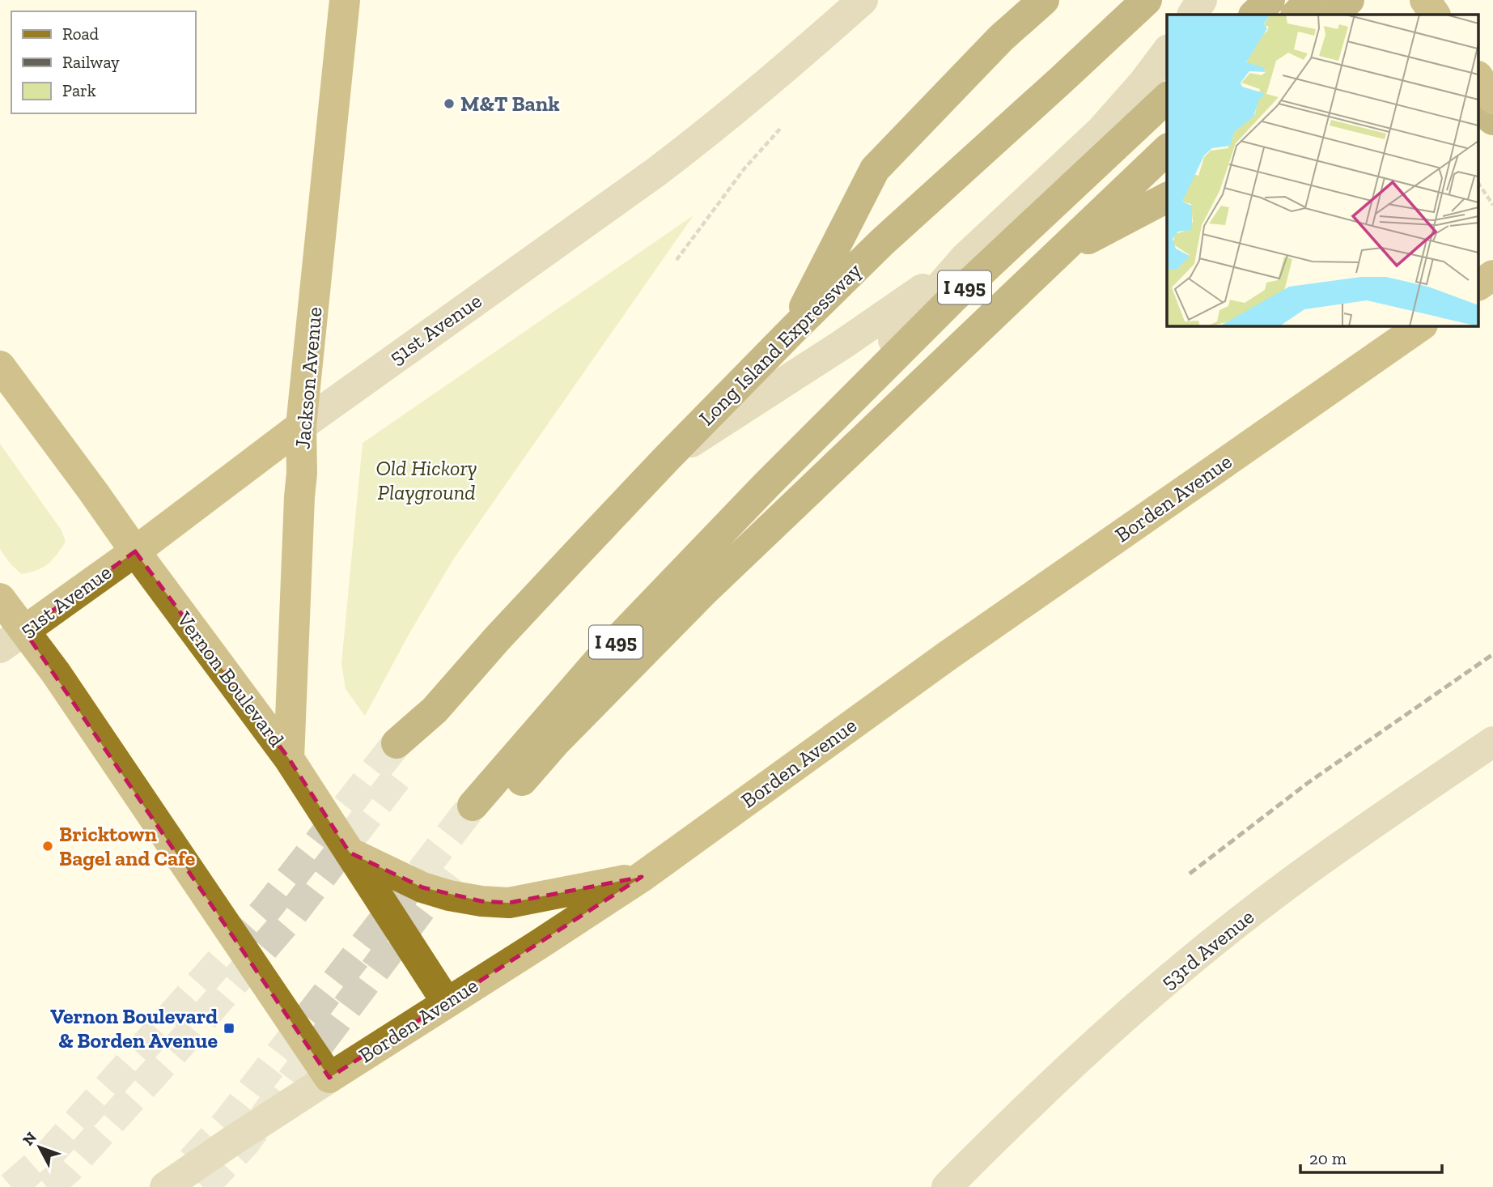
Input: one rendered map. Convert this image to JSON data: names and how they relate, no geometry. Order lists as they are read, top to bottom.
{
  "streets": {
    "highway": ["I 495", "Long Island Expressway"],
    "main road": [
      "51st Avenue",
      "Jackson Avenue",
      "Borden Avenue",
      "Vernon Boulevard"
    ],
    "street": ["53rd Avenue"]
  },
  "crossings": [
    ["51st Avenue", "Jackson Avenue"],
    ["51st Avenue", "Vernon Boulevard"],
    ["Jackson Avenue", "Vernon Boulevard"],
    ["Borden Avenue", "Vernon Boulevard"]
  ],
  "parks": ["Old Hickory Playground"],
  "places": {
    "other": ["M&T Bank", "Bricktown Bagel and Cafe"],
    "transit": ["Vernon Boulevard & Borden Avenue"]
  },
  "legend": ["Road", "Railway", "Park"],
  "scale_bar": "20 m",
  "north": "top left"
}
